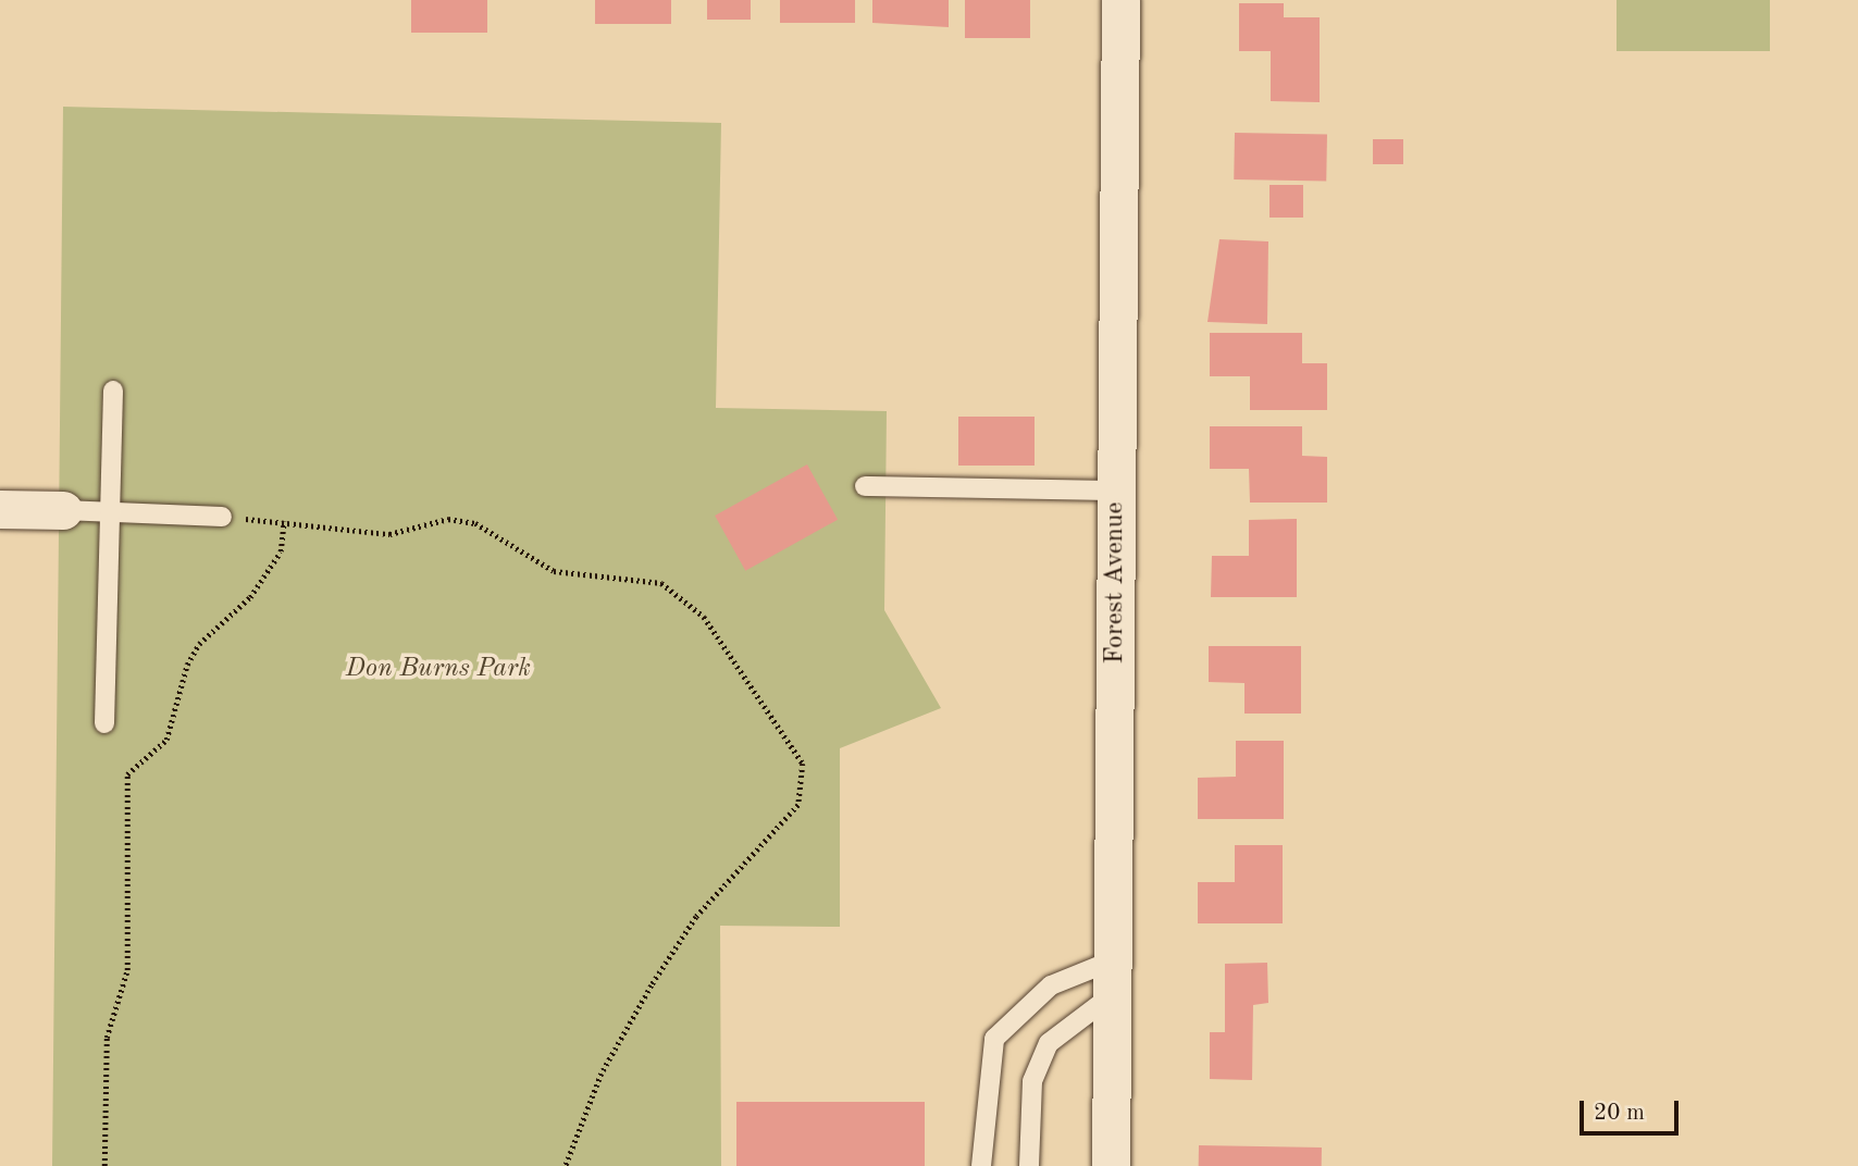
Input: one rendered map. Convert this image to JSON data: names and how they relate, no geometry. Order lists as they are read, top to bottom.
{
  "streets": {
    "street": ["Forest Avenue"]
  },
  "parks": ["Don Burns Park"],
  "scale_bar": "20 m"
}
